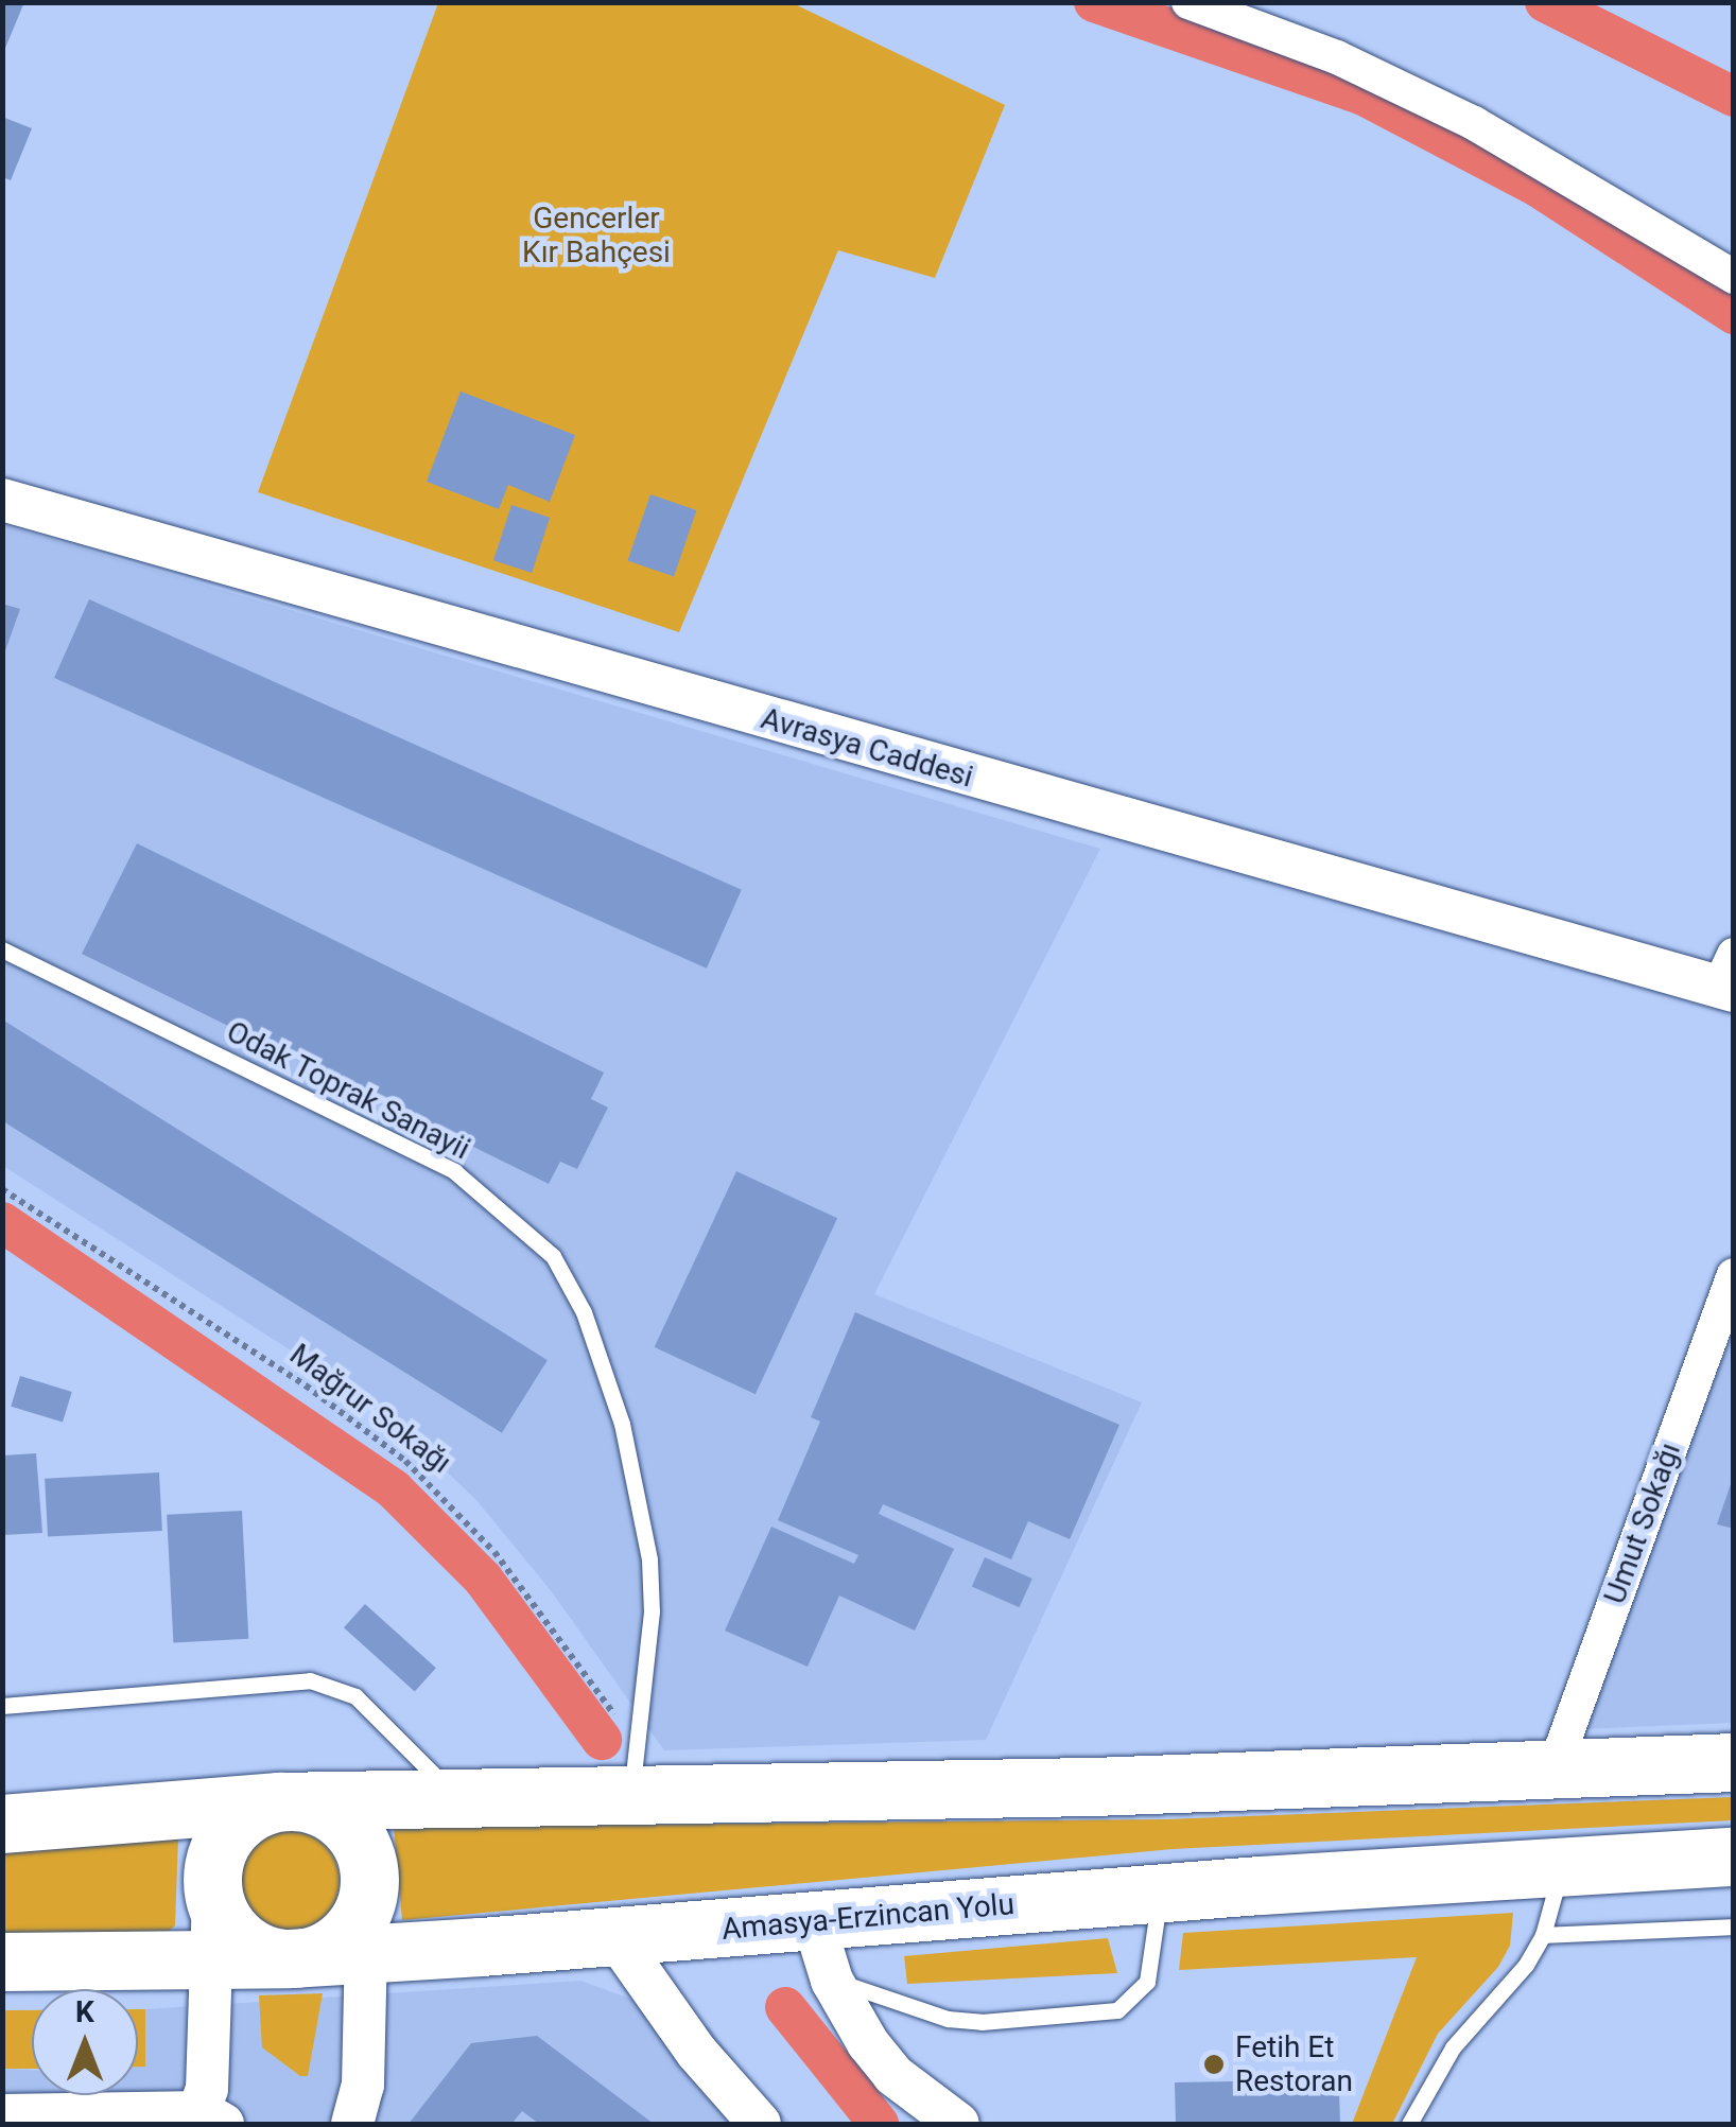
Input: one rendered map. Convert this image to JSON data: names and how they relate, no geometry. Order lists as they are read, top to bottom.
{
  "streets": {
    "highway": ["Amasya-Erzincan Yolu"],
    "street": ["Avrasya Caddesi", "Umut Sokağı"],
    "lane": ["Odak Toprak Sanayii"],
    "path": ["Mağrur Sokağı"]
  },
  "crossings": [
    ["Odak Toprak Sanayii", "Mağrur Sokağı"]
  ],
  "parks": ["Gencerler Kır Bahçesi"],
  "places": ["Fetih Et Restoran"],
  "north": "top"
}
